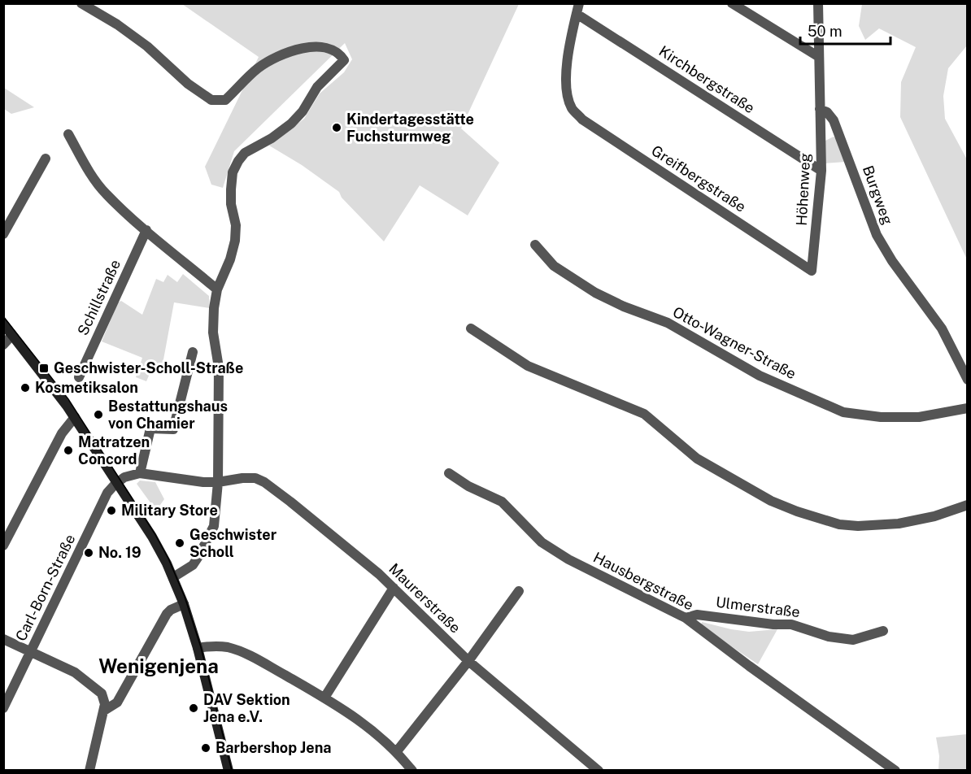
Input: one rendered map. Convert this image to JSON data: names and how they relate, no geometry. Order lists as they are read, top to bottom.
{
  "streets": {
    "street": [
      "Kirchbergstraße",
      "Greifbergstraße",
      "Höhenweg",
      "Burgweg",
      "Schillstraße",
      "Otto-Wagner-Straße",
      "Hausbergstraße",
      "Carl-Born-Straße",
      "Maurerstraße",
      "Ulmerstraße"
    ]
  },
  "crossings": [
    ["Kirchbergstraße", "Greifbergstraße"],
    ["Kirchbergstraße", "Höhenweg"],
    ["Greifbergstraße", "Höhenweg"],
    ["Höhenweg", "Burgweg"],
    ["Hausbergstraße", "Ulmerstraße"]
  ],
  "districts": ["Wenigenjena"],
  "places": {
    "other": [
      "Kindertagesstätte Fuchsturmweg",
      "Kosmetiksalon",
      "Bestattungshaus von Chamier",
      "Matratzen Concord",
      "Military Store",
      "Geschwister Scholl",
      "No. 19",
      "DAV Sektion Jena e.V.",
      "Barbershop Jena"
    ],
    "transit": ["Geschwister-Scholl-Straße"]
  },
  "scale_bar": "50 m"
}
